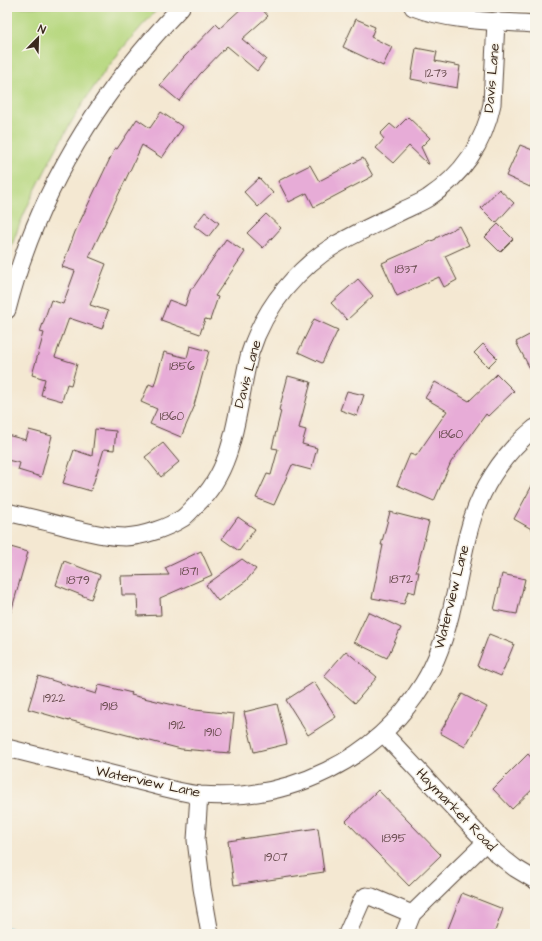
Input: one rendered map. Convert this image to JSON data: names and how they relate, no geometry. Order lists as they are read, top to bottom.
{
  "streets": {
    "street": ["Davis Lane", "Waterview Lane", "Haymarket Road"]
  },
  "crossings": [
    ["Waterview Lane", "Haymarket Road"]
  ],
  "house_numbers": [
    "1273",
    "1837",
    "1856",
    "1860",
    "1860",
    "1871",
    "1872",
    "1879",
    "1922",
    "1918",
    "1912",
    "1910",
    "1895",
    "1907"
  ],
  "north": "top right"
}
